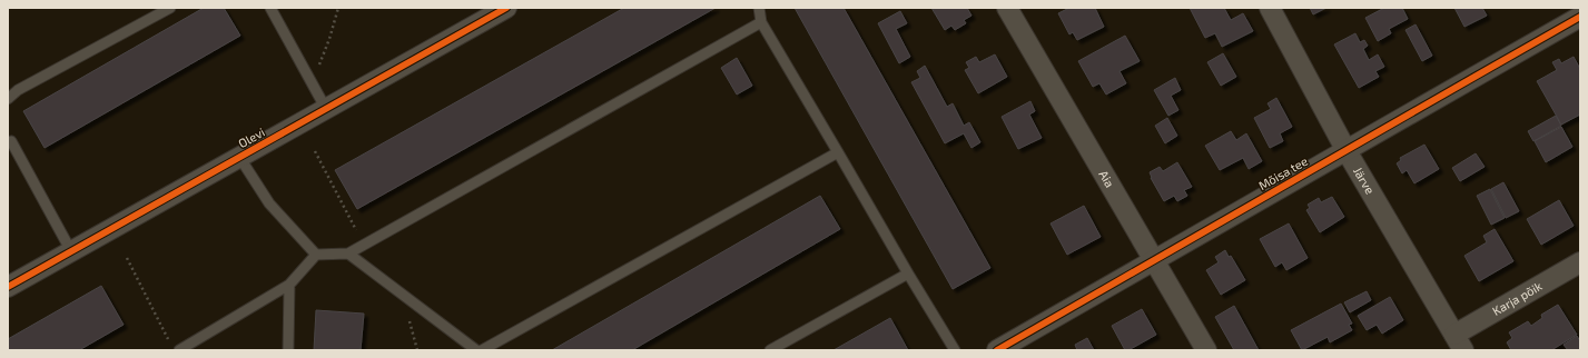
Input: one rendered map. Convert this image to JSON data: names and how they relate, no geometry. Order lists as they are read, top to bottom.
{
  "streets": {
    "street": [
      "Olevi",
      "Mõisa tee",
      "Aia",
      "Järve",
      "Karja põik"
    ]
  },
  "crossings": [
    ["Mõisa tee", "Aia"],
    ["Mõisa tee", "Järve"],
    ["Järve", "Karja põik"]
  ]
}
